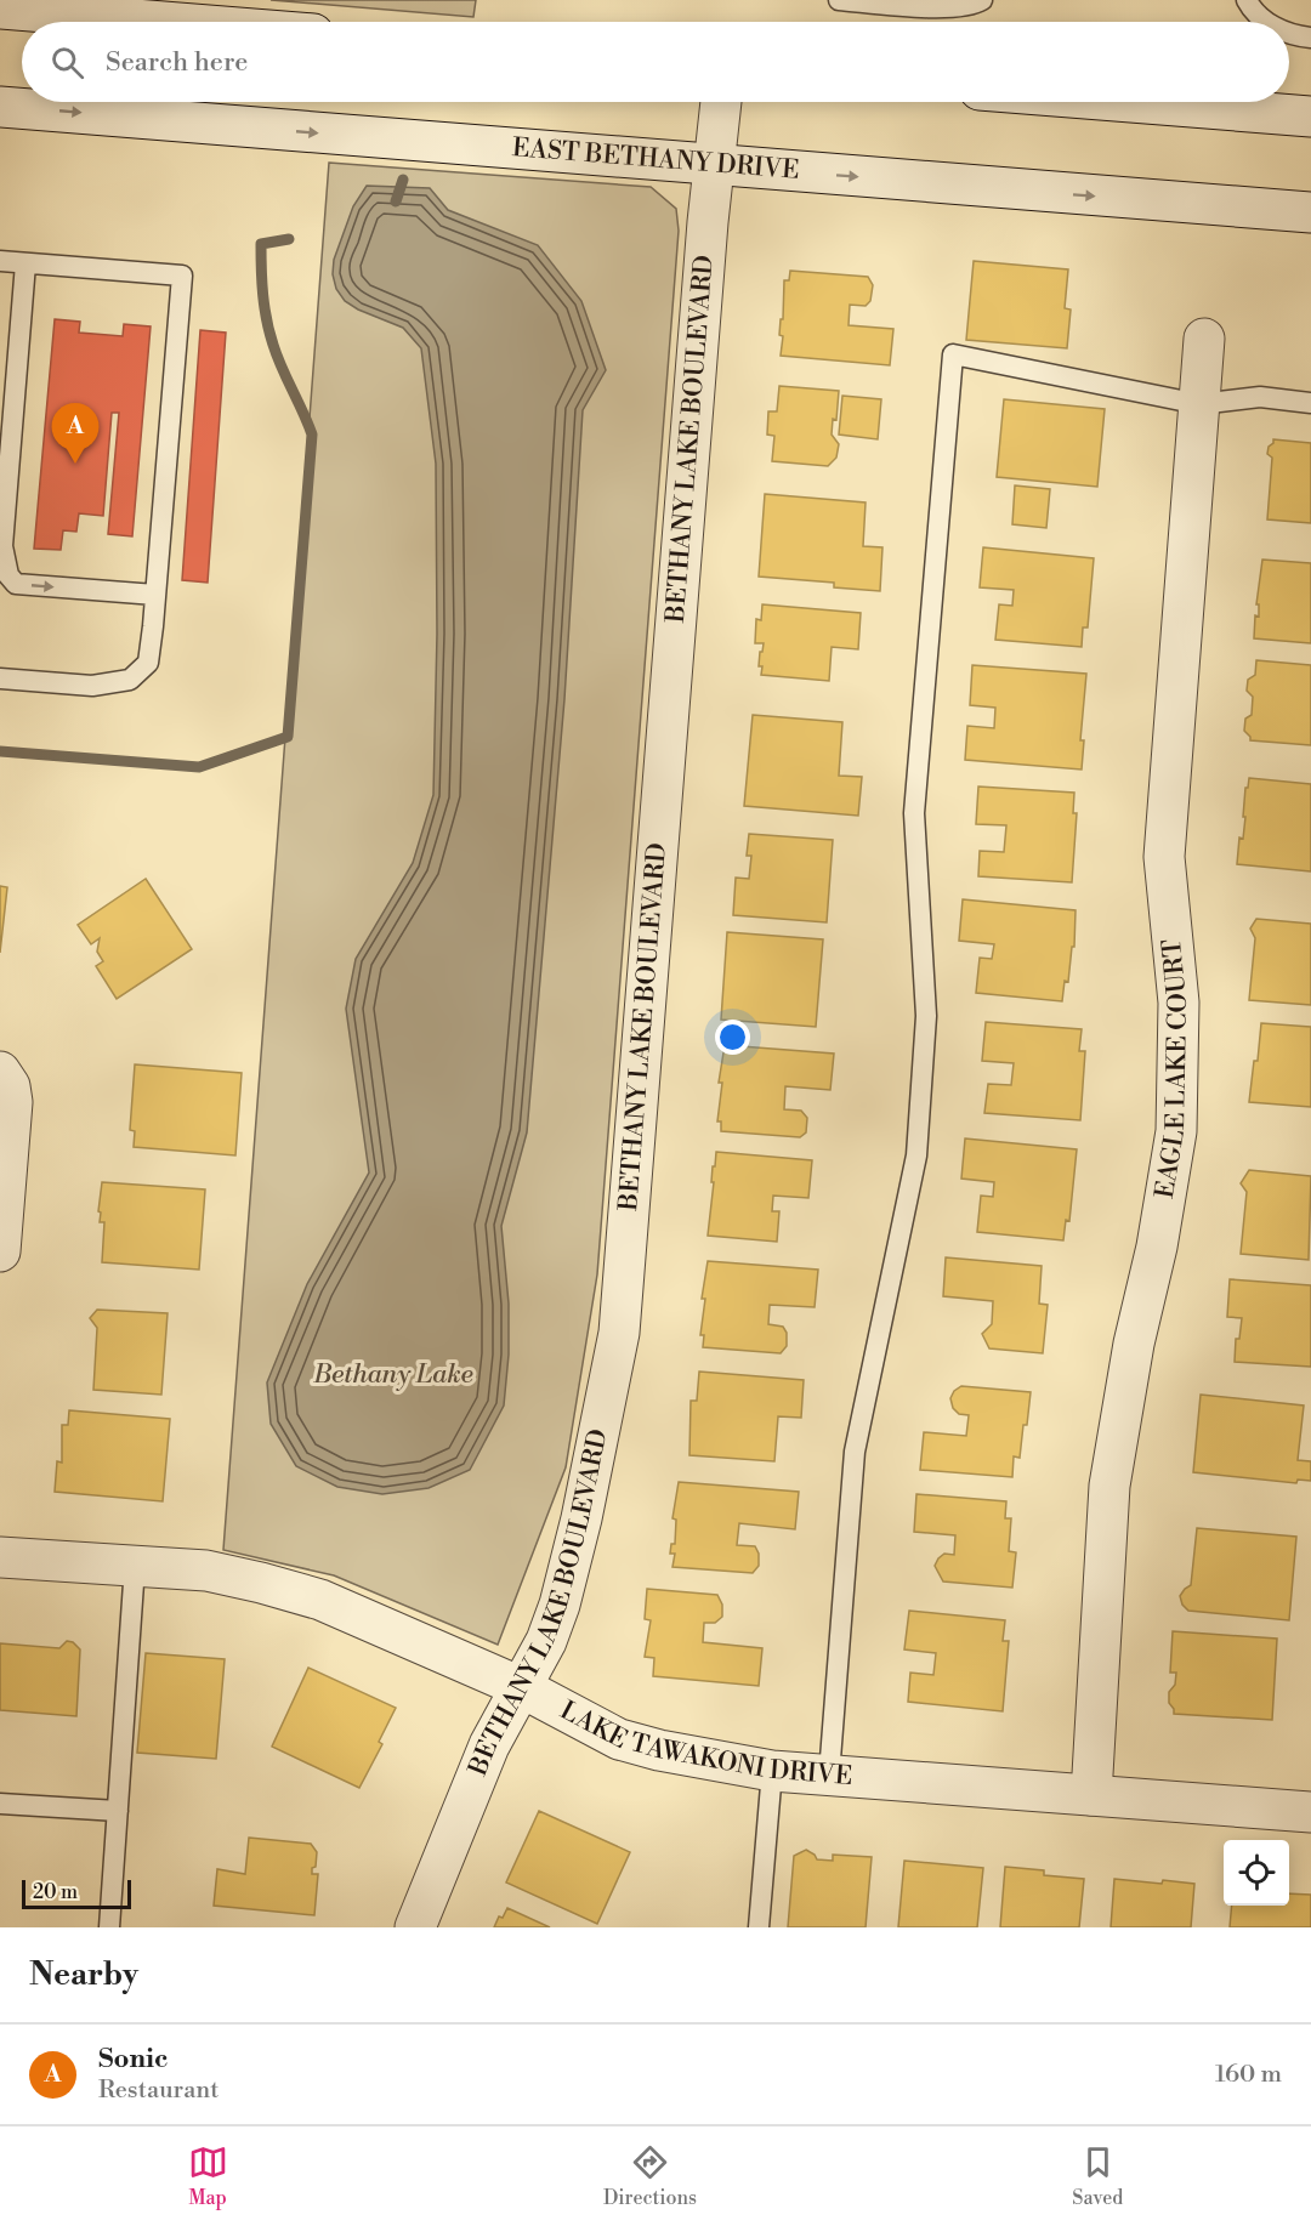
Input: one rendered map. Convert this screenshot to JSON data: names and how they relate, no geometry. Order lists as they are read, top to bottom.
{
  "streets": {
    "street": [
      "EAST BETHANY DRIVE",
      "BETHANY LAKE BOULEVARD",
      "EAGLE LAKE COURT",
      "LAKE TAWAKONI DRIVE"
    ]
  },
  "crossings": [
    ["EAST BETHANY DRIVE", "BETHANY LAKE BOULEVARD"],
    ["BETHANY LAKE BOULEVARD", "LAKE TAWAKONI DRIVE"],
    ["EAGLE LAKE COURT", "LAKE TAWAKONI DRIVE"]
  ],
  "one_way": ["EAST BETHANY DRIVE"],
  "water": ["Bethany Lake"],
  "scale_bar": "20 m",
  "page": {
    "search": "Search here",
    "pins": "A",
    "scale": "20 m",
    "heading": "Nearby",
    "list": [
      {
        "mark": "A",
        "name": "Sonic",
        "note": "Restaurant",
        "value": "160 m"
      }
    ],
    "nav": ["Map", "Directions", "Saved"]
  }
}
